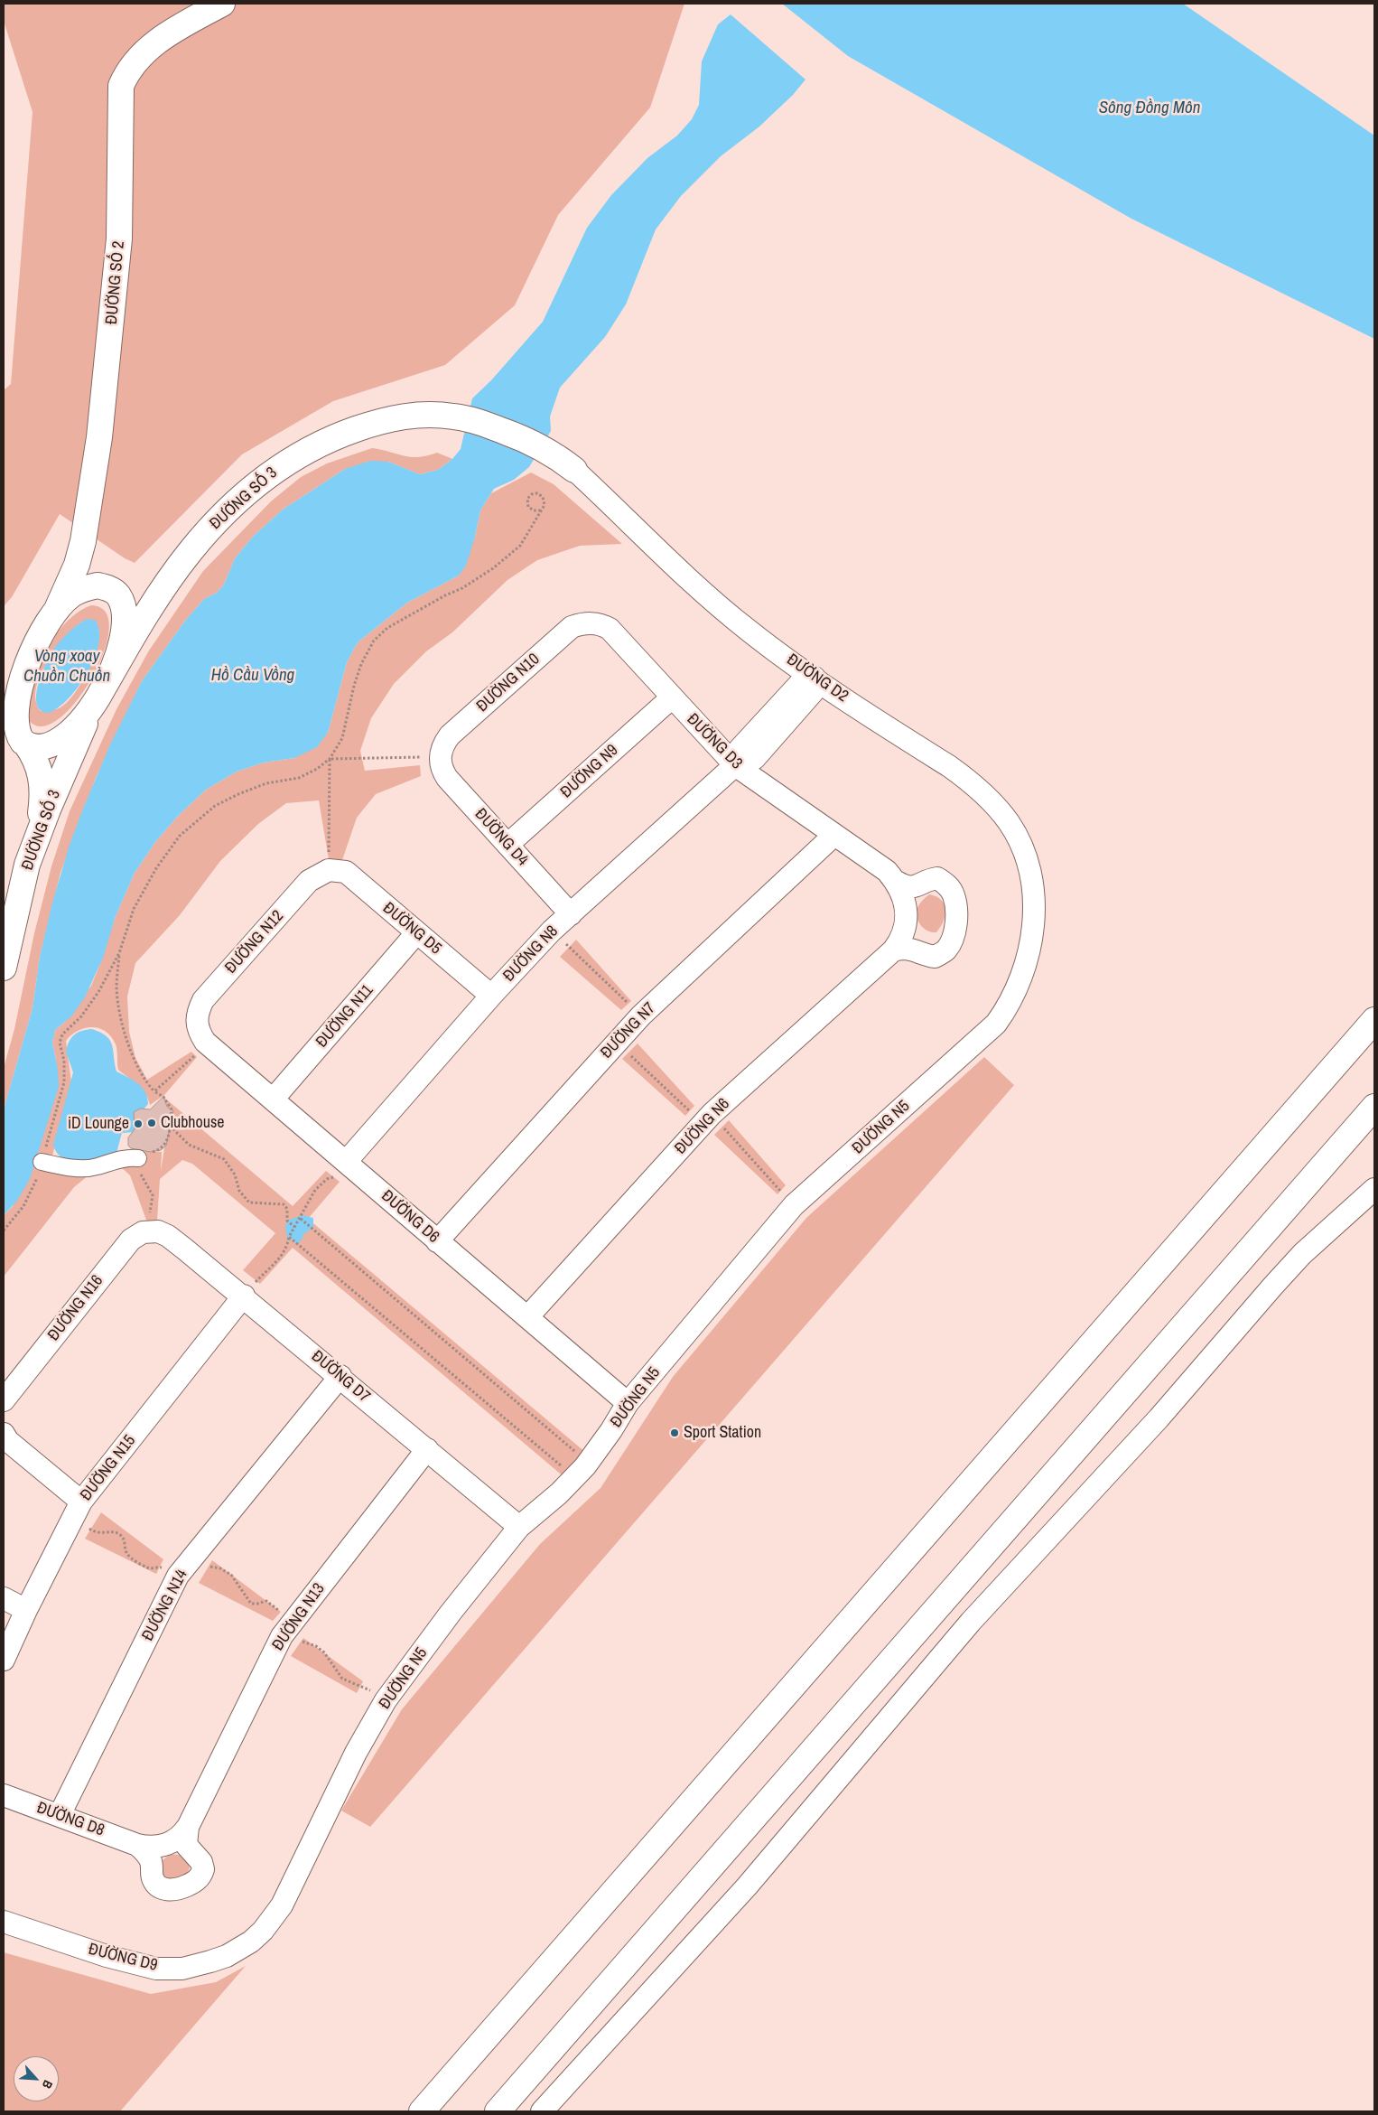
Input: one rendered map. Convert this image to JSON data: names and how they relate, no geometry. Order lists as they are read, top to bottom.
{
  "streets": {
    "main road": ["ĐƯỜNG SỐ 2", "ĐƯỜNG SỐ 3"],
    "street": [
      "ĐƯỜNG D2",
      "ĐƯỜNG N10",
      "ĐƯỜNG D3",
      "ĐƯỜNG N9",
      "ĐƯỜNG D4",
      "ĐƯỜNG D5",
      "ĐƯỜNG N12",
      "ĐƯỜNG N8",
      "ĐƯỜNG N11",
      "ĐƯỜNG N7",
      "ĐƯỜNG N6",
      "ĐƯỜNG N5",
      "ĐƯỜNG D6",
      "ĐƯỜNG N16",
      "ĐƯỜNG D7",
      "ĐƯỜNG N15",
      "ĐƯỜNG N14",
      "ĐƯỜNG N13",
      "ĐƯỜNG D8",
      "ĐƯỜNG D9"
    ]
  },
  "crossings": [
    ["ĐƯỜNG SỐ 3", "ĐƯỜNG D2"],
    ["ĐƯỜNG D2", "ĐƯỜNG N8"],
    ["ĐƯỜNG D2", "ĐƯỜNG N5"],
    ["ĐƯỜNG N10", "ĐƯỜNG D3"],
    ["ĐƯỜNG N10", "ĐƯỜNG D4"],
    ["ĐƯỜNG D3", "ĐƯỜNG N9"],
    ["ĐƯỜNG D3", "ĐƯỜNG N8"],
    ["ĐƯỜNG D3", "ĐƯỜNG N7"],
    ["ĐƯỜNG D3", "ĐƯỜNG N6"],
    ["ĐƯỜNG N9", "ĐƯỜNG D4"],
    ["ĐƯỜNG D4", "ĐƯỜNG N8"],
    ["ĐƯỜNG D5", "ĐƯỜNG N12"],
    ["ĐƯỜNG D5", "ĐƯỜNG N8"],
    ["ĐƯỜNG D5", "ĐƯỜNG N11"],
    ["ĐƯỜNG N12", "ĐƯỜNG D6"],
    ["ĐƯỜNG N8", "ĐƯỜNG D6"],
    ["ĐƯỜNG N11", "ĐƯỜNG D6"],
    ["ĐƯỜNG N7", "ĐƯỜNG D6"],
    ["ĐƯỜNG N6", "ĐƯỜNG D6"],
    ["ĐƯỜNG N5", "ĐƯỜNG D6"],
    ["ĐƯỜNG N5", "ĐƯỜNG D7"],
    ["ĐƯỜNG N5", "ĐƯỜNG D9"],
    ["ĐƯỜNG N16", "ĐƯỜNG D7"],
    ["ĐƯỜNG D7", "ĐƯỜNG N15"],
    ["ĐƯỜNG D7", "ĐƯỜNG N14"],
    ["ĐƯỜNG D7", "ĐƯỜNG N13"],
    ["ĐƯỜNG N14", "ĐƯỜNG D8"],
    ["ĐƯỜNG N13", "ĐƯỜNG D8"]
  ],
  "water": ["Sông Đồng Môn", "Vòng xoay Chuồn Chuồn", "Hồ Cầu Vồng"],
  "places": ["Clubhouse", "iD Lounge", "Sport Station"],
  "north": "bottom right"
}
